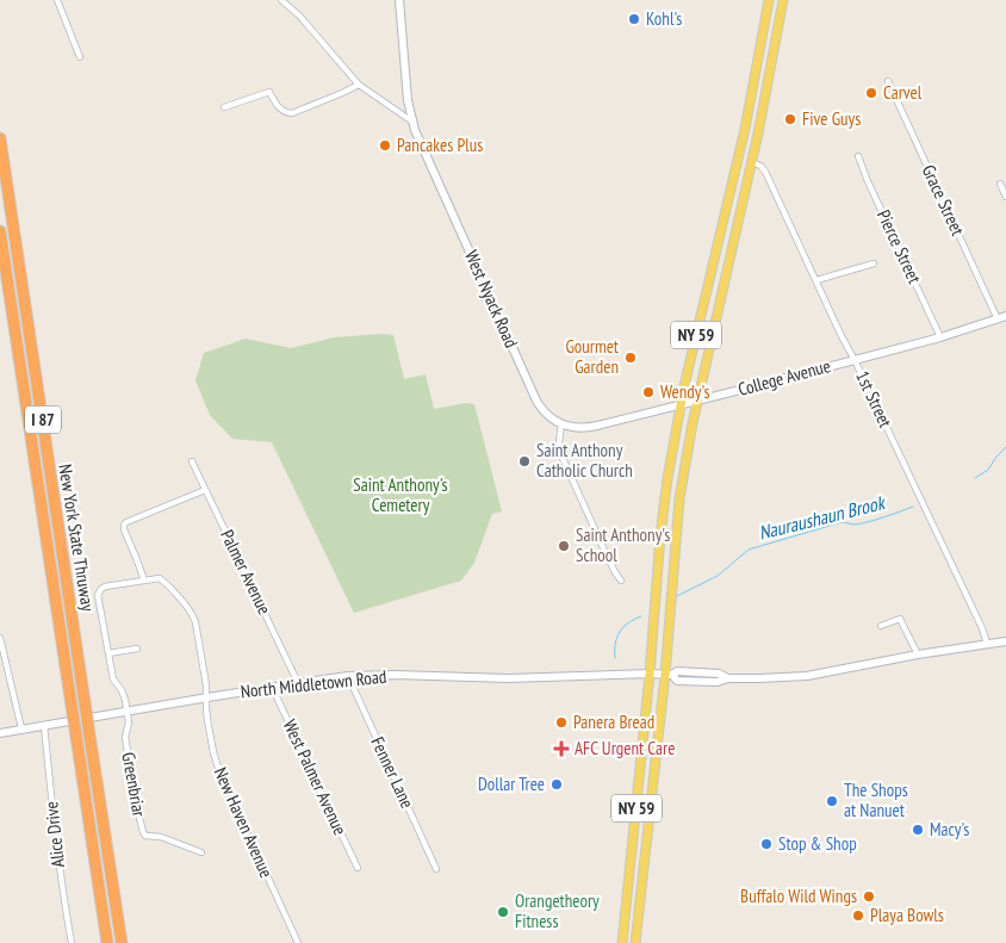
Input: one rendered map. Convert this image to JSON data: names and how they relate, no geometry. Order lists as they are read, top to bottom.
{
  "streets": {
    "highway": ["I 87", "New York State Thruway"],
    "main road": ["NY 59"],
    "street": [
      "Grace Street",
      "Pierce Street",
      "West Nyack Road",
      "College Avenue",
      "1st Street",
      "Palmer Avenue",
      "North Middletown Road",
      "Fenner Lane",
      "West Palmer Avenue",
      "Greenbriar",
      "New Haven Avenue",
      "Alice Drive"
    ]
  },
  "crossings": [
    ["Grace Street", "College Avenue"],
    ["Pierce Street", "College Avenue"],
    ["West Nyack Road", "College Avenue"],
    ["NY 59", "College Avenue"],
    ["NY 59", "1st Street"],
    ["NY 59", "North Middletown Road"],
    ["College Avenue", "1st Street"],
    ["1st Street", "North Middletown Road"],
    ["Palmer Avenue", "North Middletown Road"],
    ["North Middletown Road", "Fenner Lane"],
    ["North Middletown Road", "West Palmer Avenue"],
    ["North Middletown Road", "Greenbriar"],
    ["North Middletown Road", "New Haven Avenue"],
    ["North Middletown Road", "Alice Drive"]
  ],
  "water": ["Nauraushaun Brook"],
  "parks": ["Saint Anthony's Cemetery"],
  "places": {
    "other": [
      "Kohl's",
      "Carvel",
      "Five Guys",
      "Pancakes Plus",
      "Gourmet Garden",
      "Wendy's",
      "Saint Anthony Catholic Church",
      "Saint Anthony's School",
      "Panera Bread",
      "Dollar Tree",
      "The Shops at Nanuet",
      "Macy's",
      "Stop & Shop",
      "Buffalo Wild Wings",
      "Orangetheory Fitness",
      "Playa Bowls"
    ],
    "health": ["AFC Urgent Care"]
  }
}
